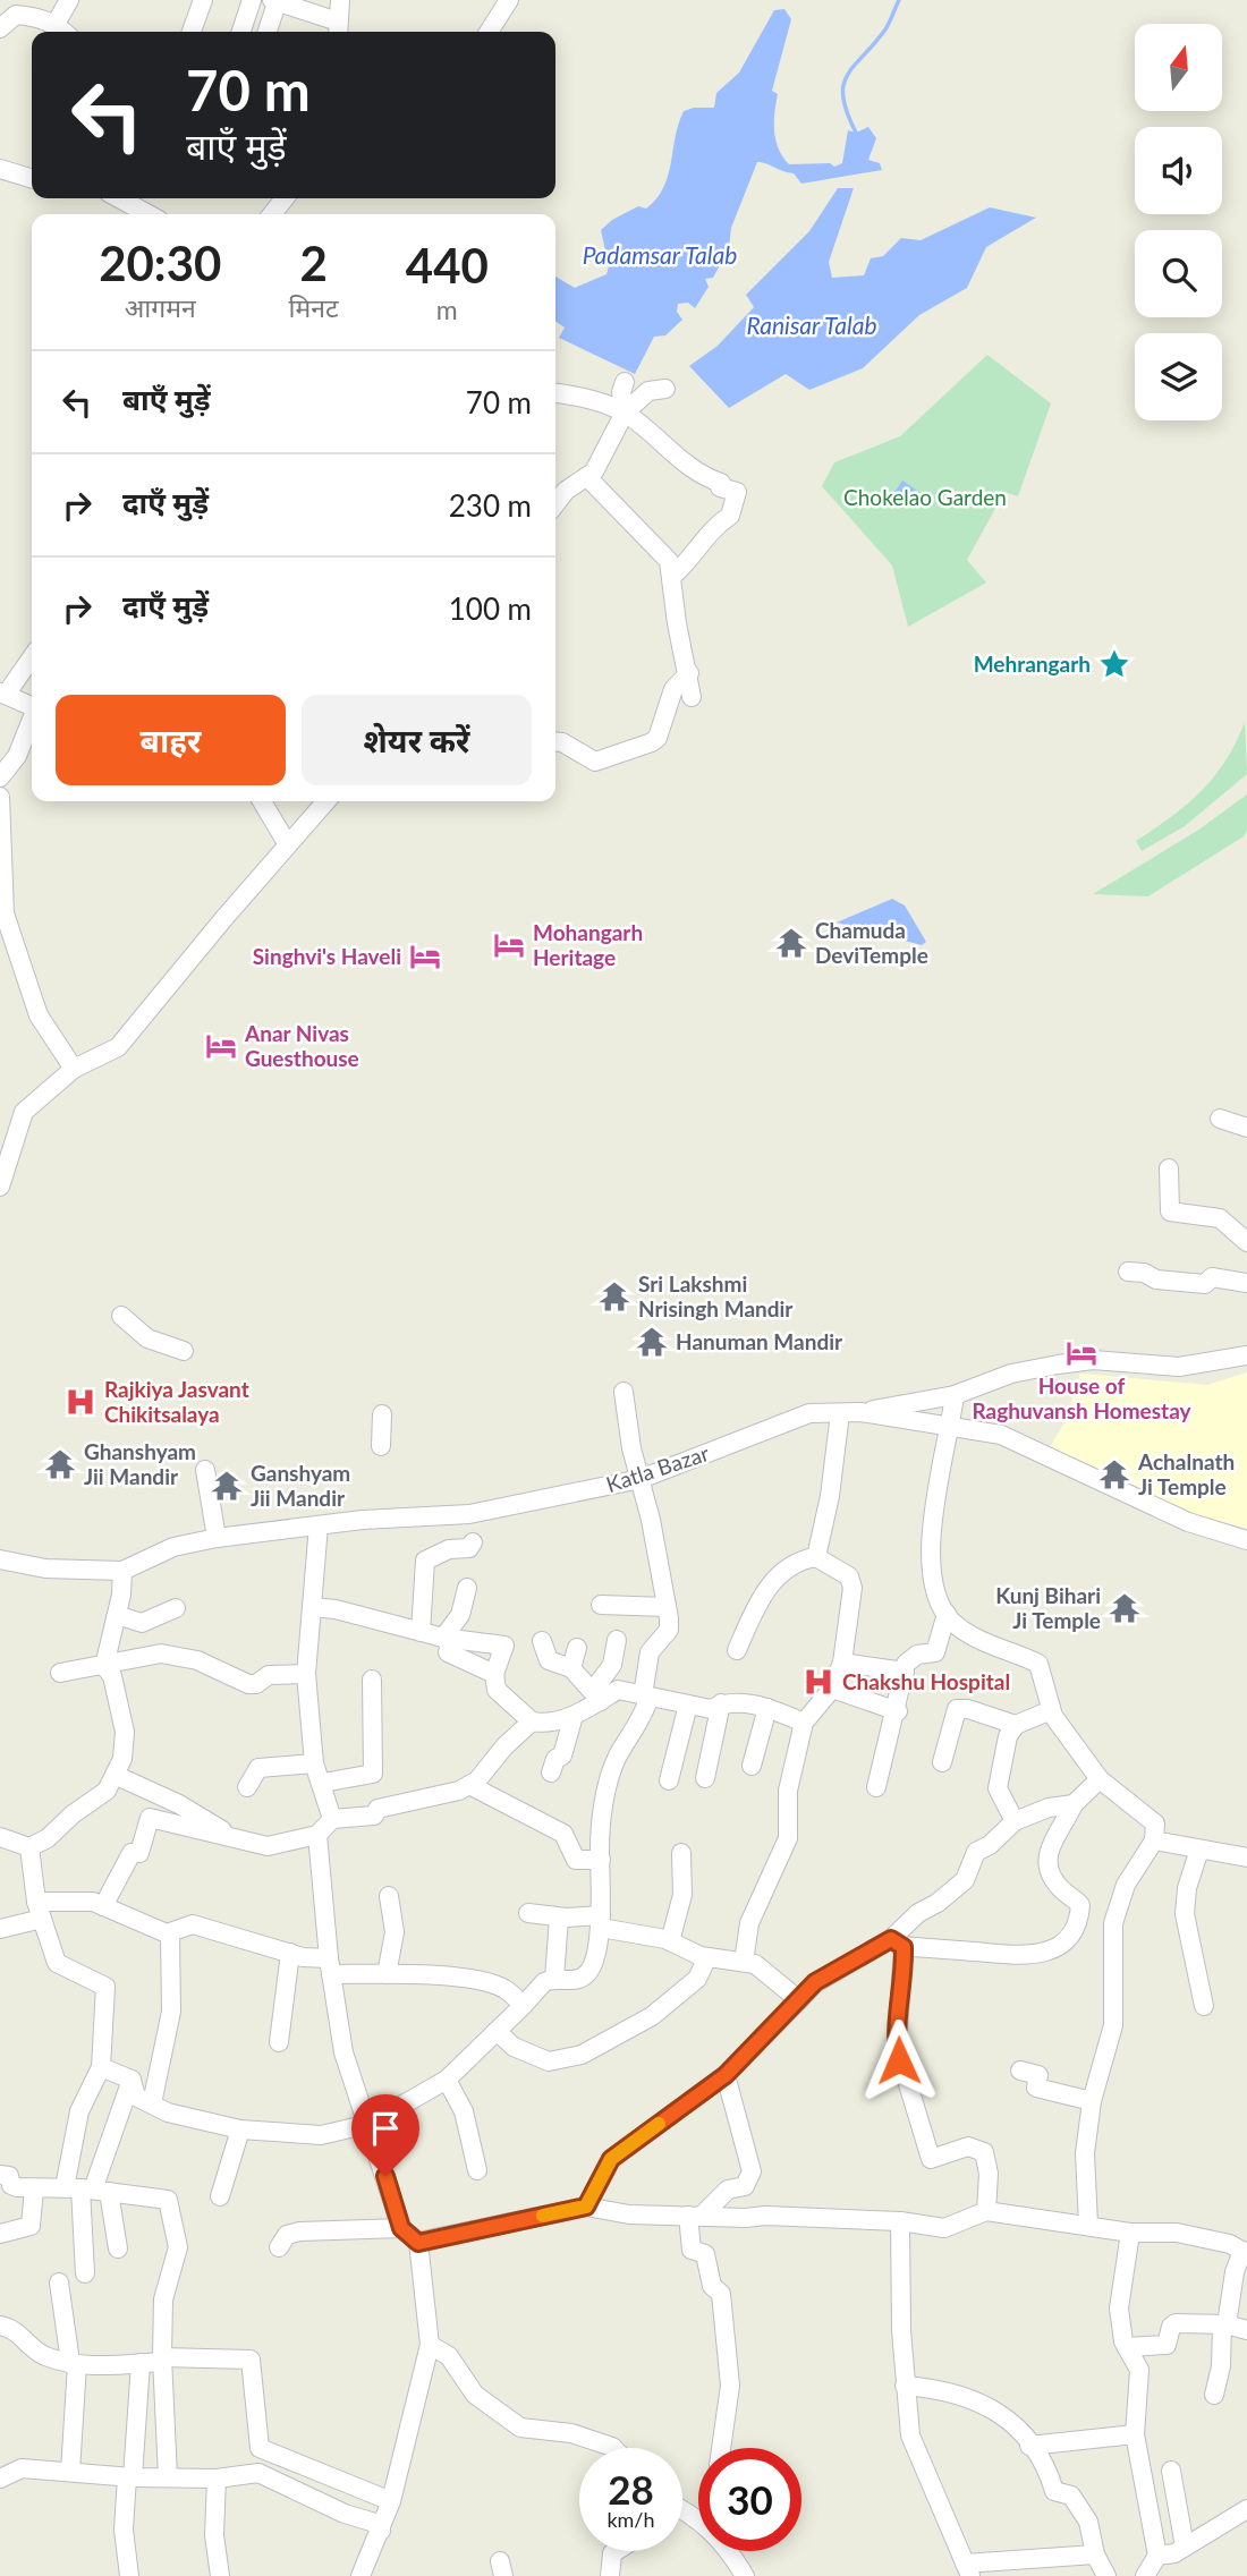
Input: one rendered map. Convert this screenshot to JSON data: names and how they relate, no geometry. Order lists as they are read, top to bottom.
{
  "streets": {
    "street": ["Katla Bazar"]
  },
  "water": ["Padamsar Talab", "Ranisar Talab"],
  "parks": ["Chokelao Garden"],
  "places": {
    "place": ["Mehrangarh"],
    "temple": [
      "Chamuda DeviTemple",
      "Sri Lakshmi Nrisingh Mandir",
      "Hanuman Mandir",
      "Ghanshyam Jii Mandir",
      "Achalnath Ji Temple",
      "Ganshyam Jii Mandir",
      "Kunj Bihari Ji Temple"
    ],
    "hotel": [
      "Mohangarh Heritage",
      "Singhvi's Haveli",
      "Anar Nivas Guesthouse",
      "House of Raghuvansh Homestay"
    ],
    "hospital": ["Rajkiya Jasvant Chikitsalaya", "Chakshu Hospital"]
  },
  "north": "top",
  "page": {
    "turn": ["70 m", "बाएँ मुड़ें"],
    "eta": [
      "20:30",
      "आगमन",
      "2",
      "मिनट",
      "440",
      "m"
    ],
    "list": [
      {
        "name": "बाएँ मुड़ें",
        "value": "70 m"
      },
      {
        "name": "दाएँ मुड़ें",
        "value": "230 m"
      },
      {
        "name": "दाएँ मुड़ें",
        "value": "100 m"
      }
    ],
    "buttons": ["बाहर", "शेयर करें"],
    "speed": "28 km/h",
    "limit": "30"
  }
}
